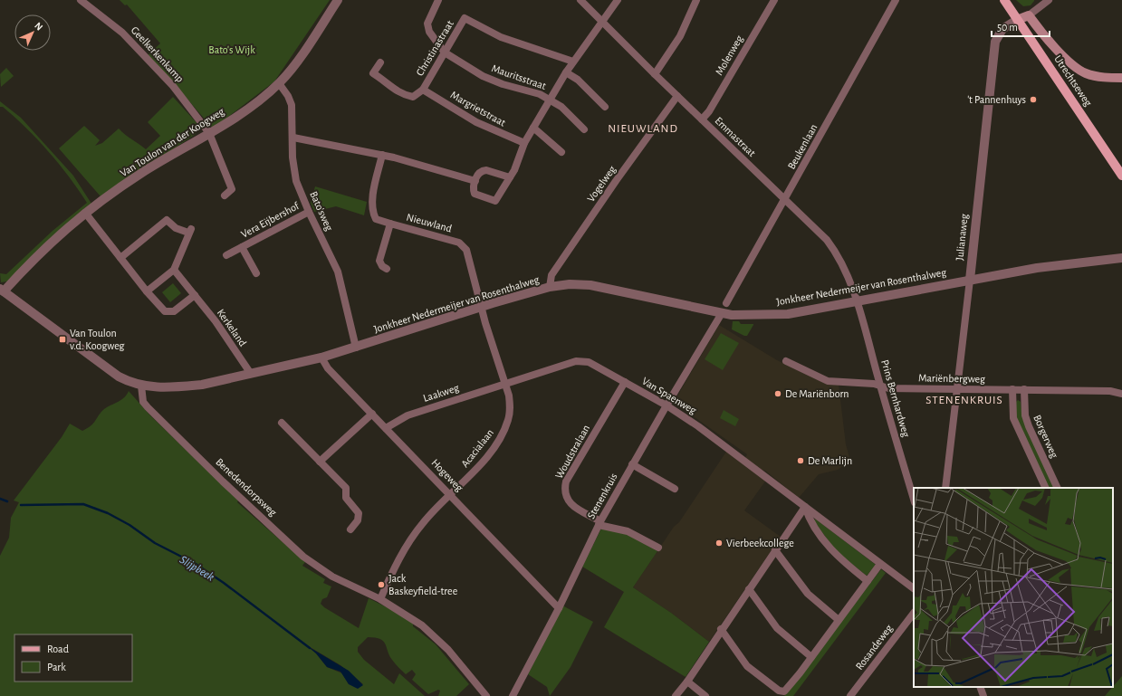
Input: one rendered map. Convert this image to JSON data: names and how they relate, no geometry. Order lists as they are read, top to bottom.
{
  "streets": {
    "main road": ["Utrechtseweg"],
    "street": [
      "Christinastraat",
      "Geelkerkenkamp",
      "Molenweg",
      "Mauritsstraat",
      "Margrietstraat",
      "Emmastraat",
      "Van Toulon van der Koogweg",
      "Beukenlaan",
      "Vogelweg",
      "Bato'sweg",
      "Vera Eijbershof",
      "Nieuwland",
      "Julianaweg",
      "Jonkheer Nedermeijer van Rosenthalweg",
      "Kerkeland",
      "Mariënbergweg",
      "Laakweg",
      "Van Spaenweg",
      "Prins Bernhardweg",
      "Borgerweg",
      "Acacialaan",
      "Woudstralaan",
      "Hogeweg",
      "Benedendorpsweg",
      "Stenenkruis",
      "Rosandeweg"
    ]
  },
  "crossings": [
    ["Christinastraat", "Mauritsstraat"],
    ["Christinastraat", "Margrietstraat"],
    ["Geelkerkenkamp", "Van Toulon van der Koogweg"],
    ["Molenweg", "Emmastraat"],
    ["Utrechtseweg", "Julianaweg"],
    ["Emmastraat", "Beukenlaan"],
    ["Emmastraat", "Vogelweg"],
    ["Emmastraat", "Jonkheer Nedermeijer van Rosenthalweg"],
    ["Emmastraat", "Prins Bernhardweg"],
    ["Van Toulon van der Koogweg", "Bato'sweg"],
    ["Vogelweg", "Jonkheer Nedermeijer van Rosenthalweg"],
    ["Bato'sweg", "Vera Eijbershof"],
    ["Bato'sweg", "Jonkheer Nedermeijer van Rosenthalweg"],
    ["Nieuwland", "Jonkheer Nedermeijer van Rosenthalweg"],
    ["Nieuwland", "Acacialaan"],
    ["Julianaweg", "Jonkheer Nedermeijer van Rosenthalweg"],
    ["Julianaweg", "Mariënbergweg"],
    ["Jonkheer Nedermeijer van Rosenthalweg", "Kerkeland"],
    ["Jonkheer Nedermeijer van Rosenthalweg", "Prins Bernhardweg"],
    ["Jonkheer Nedermeijer van Rosenthalweg", "Acacialaan"],
    ["Jonkheer Nedermeijer van Rosenthalweg", "Hogeweg"],
    ["Jonkheer Nedermeijer van Rosenthalweg", "Benedendorpsweg"],
    ["Jonkheer Nedermeijer van Rosenthalweg", "Stenenkruis"],
    ["Mariënbergweg", "Prins Bernhardweg"],
    ["Mariënbergweg", "Borgerweg"],
    ["Laakweg", "Van Spaenweg"],
    ["Laakweg", "Acacialaan"],
    ["Laakweg", "Hogeweg"],
    ["Van Spaenweg", "Acacialaan"],
    ["Van Spaenweg", "Woudstralaan"],
    ["Van Spaenweg", "Stenenkruis"],
    ["Acacialaan", "Hogeweg"],
    ["Acacialaan", "Benedendorpsweg"],
    ["Woudstralaan", "Stenenkruis"],
    ["Hogeweg", "Stenenkruis"]
  ],
  "districts": ["NIEUWLAND", "STENENKRUIS"],
  "water": ["Slijpbeek"],
  "parks": ["Bato's Wijk"],
  "places": {
    "other": [
      "'t Pannenhuys",
      "De Mariënborn",
      "De Marlijn",
      "Vierbeekcollege",
      "Jack Baskeyfield-tree"
    ],
    "transit": ["Van Toulon v.d. Koogweg"]
  },
  "legend": ["Road", "Park"],
  "scale_bar": "50 m",
  "north": "top right"
}
